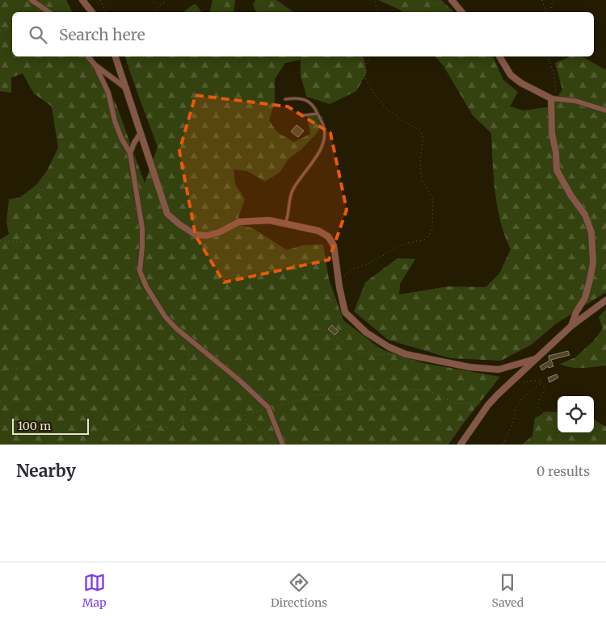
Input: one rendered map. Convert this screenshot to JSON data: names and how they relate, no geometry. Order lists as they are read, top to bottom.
{
  "scale_bar": "100 m",
  "page": {
    "search": "Search here",
    "scale": "100 m",
    "heading": ["Nearby", "0 results"],
    "nav": ["Map", "Directions", "Saved"]
  }
}
